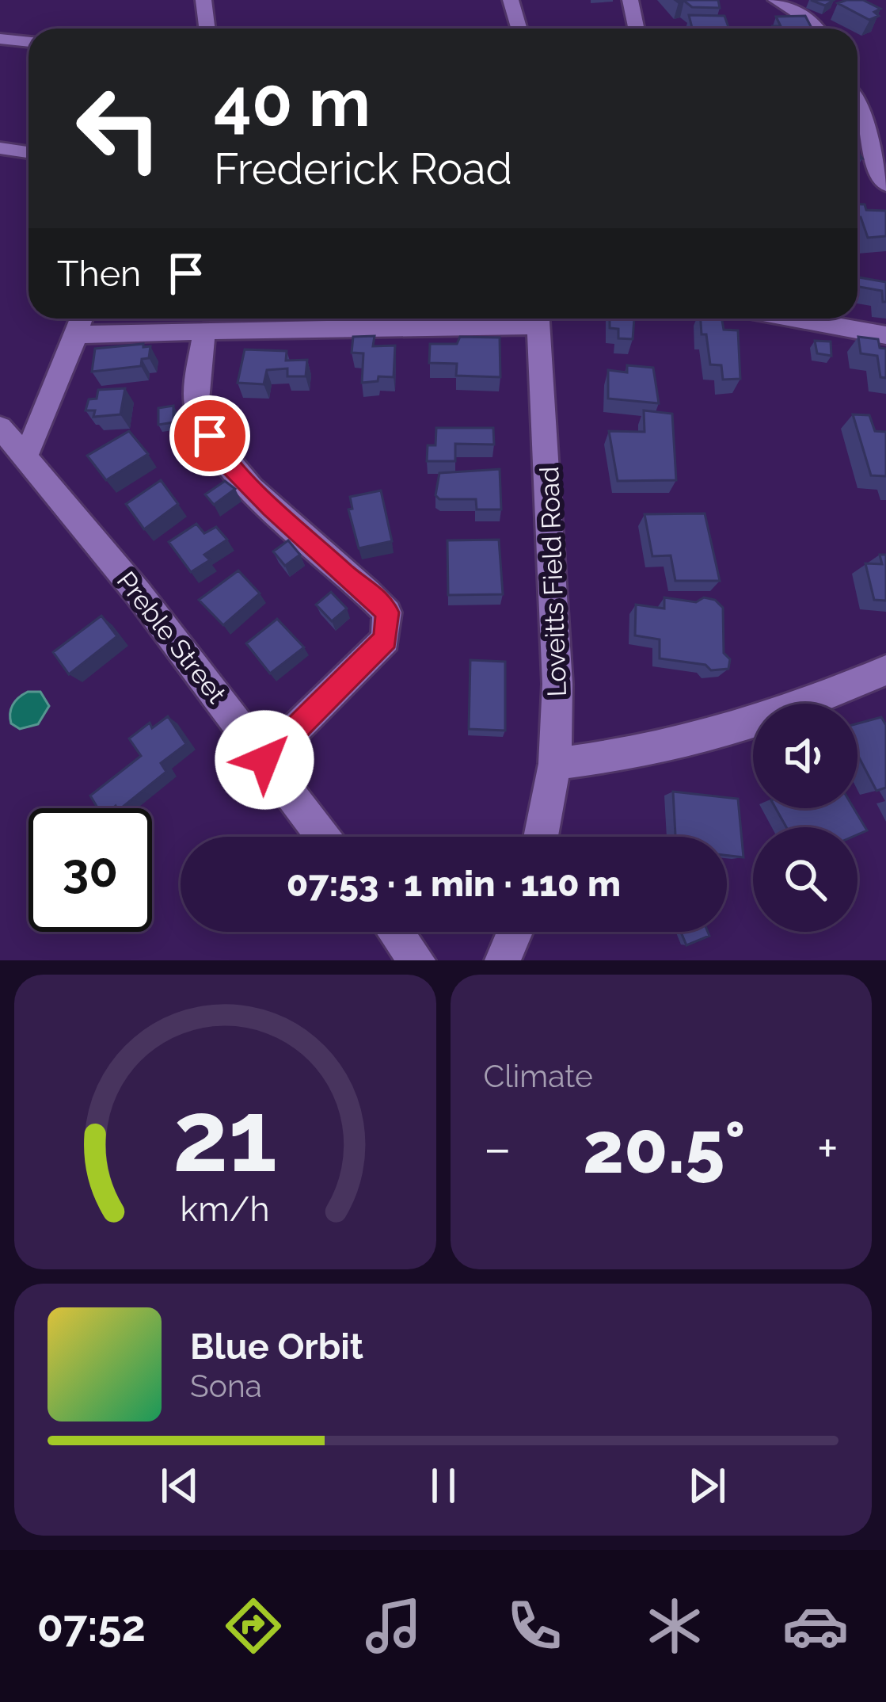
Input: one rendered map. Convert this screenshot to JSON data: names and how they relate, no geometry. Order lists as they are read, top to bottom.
{
  "streets": {
    "street": ["Loveitts Field Road", "Preble Street"]
  },
  "page": {
    "turn": ["40 m", "Frederick Road"],
    "then": "Then",
    "limit": "30",
    "trip": "07:53 · 1 min · 110 m",
    "tile": "Climate",
    "heat": ["−", "20.5°", "+"],
    "song": ["Blue Orbit", "Sona"],
    "tabs": "07:52",
    "gauge": ["21", "km/h"]
  }
}
